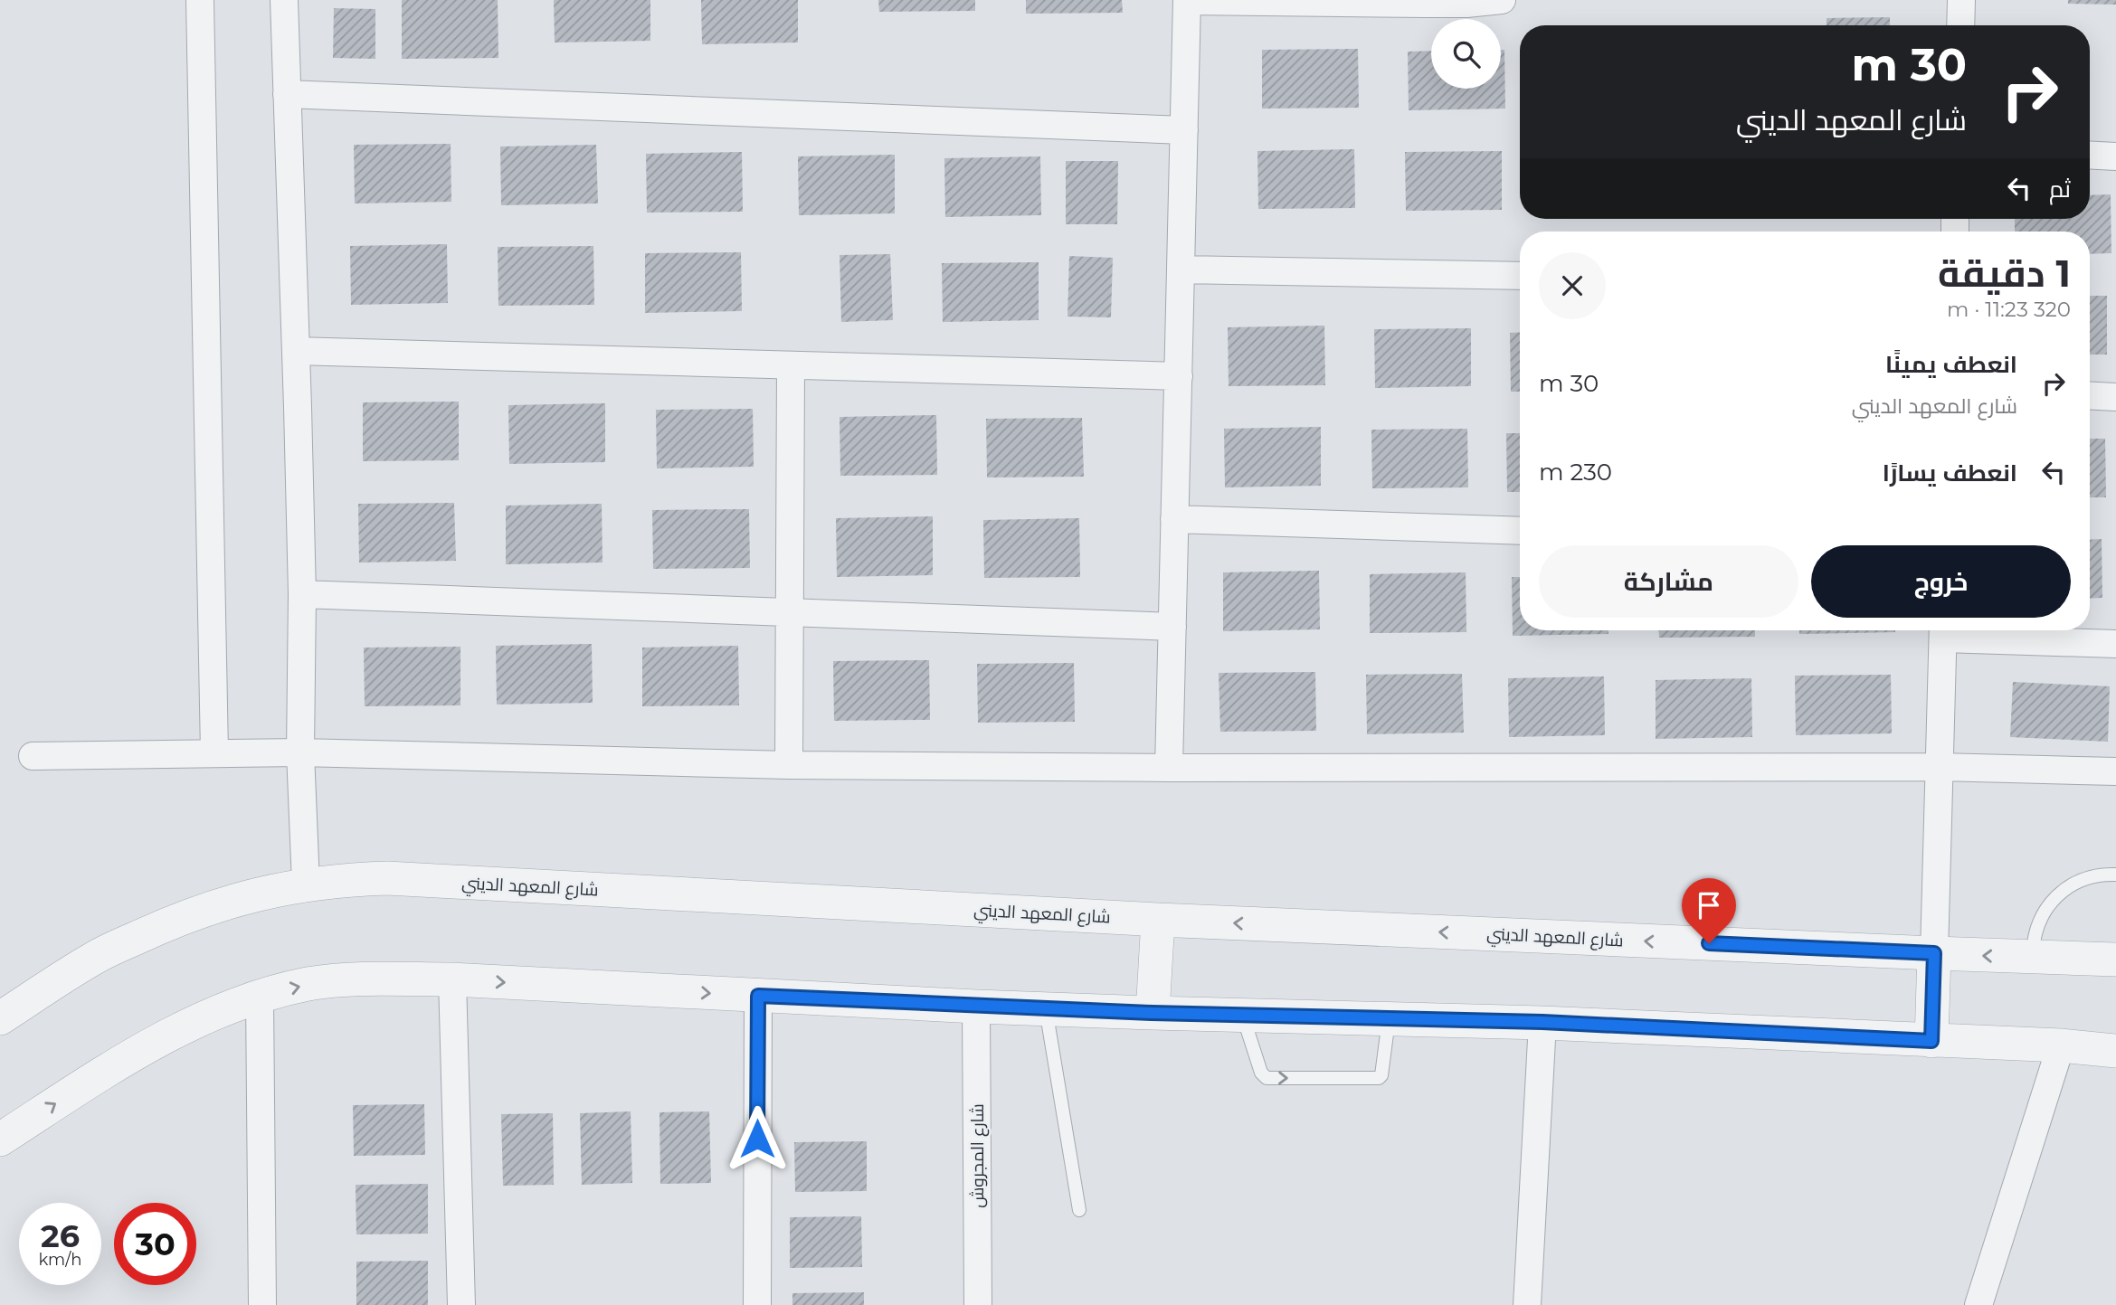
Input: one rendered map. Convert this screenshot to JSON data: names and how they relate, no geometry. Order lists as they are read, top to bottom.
{
  "streets": {
    "street": ["شارع المعهد الديني", "شارع المجروش"]
  },
  "page": {
    "turn": ["30 m", "شارع المعهد الديني"],
    "then": "ثم",
    "heading": ["1 دقيقة", "320 m · 11:23"],
    "list": [
      {
        "name": "انعطف يمينًا",
        "note": "شارع المعهد الديني",
        "value": "30 m"
      },
      {
        "name": "انعطف يسارًا",
        "value": "230 m"
      }
    ],
    "buttons": ["خروج", "مشاركة"],
    "speed": "26 km/h",
    "limit": "30"
  }
}
